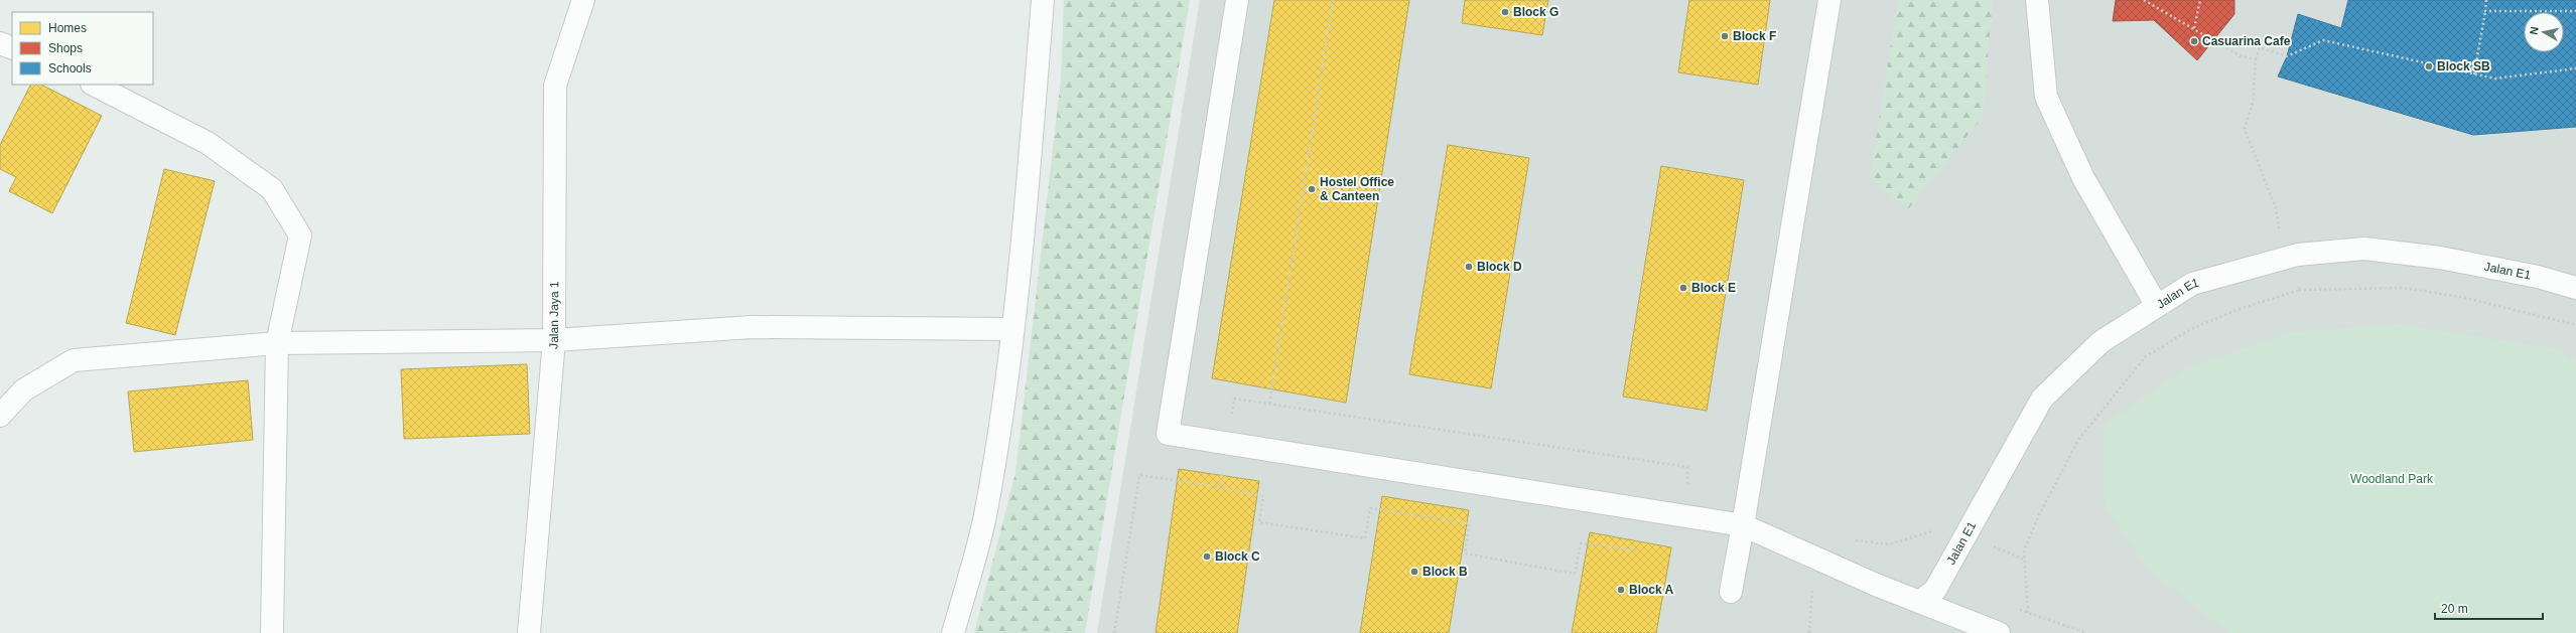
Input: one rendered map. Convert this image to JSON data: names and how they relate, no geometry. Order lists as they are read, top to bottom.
{
  "streets": {
    "street": ["Jalan E1", "Jalan Jaya 1"]
  },
  "parks": ["Woodland Park"],
  "places": [
    "Block G",
    "Block F",
    "Casuarina Cafe",
    "Block SB",
    "Hostel Office & Canteen",
    "Block D",
    "Block E",
    "Block C",
    "Block B",
    "Block A"
  ],
  "legend": ["Homes", "Shops", "Schools"],
  "scale_bar": "20 m",
  "north": "left"
}
